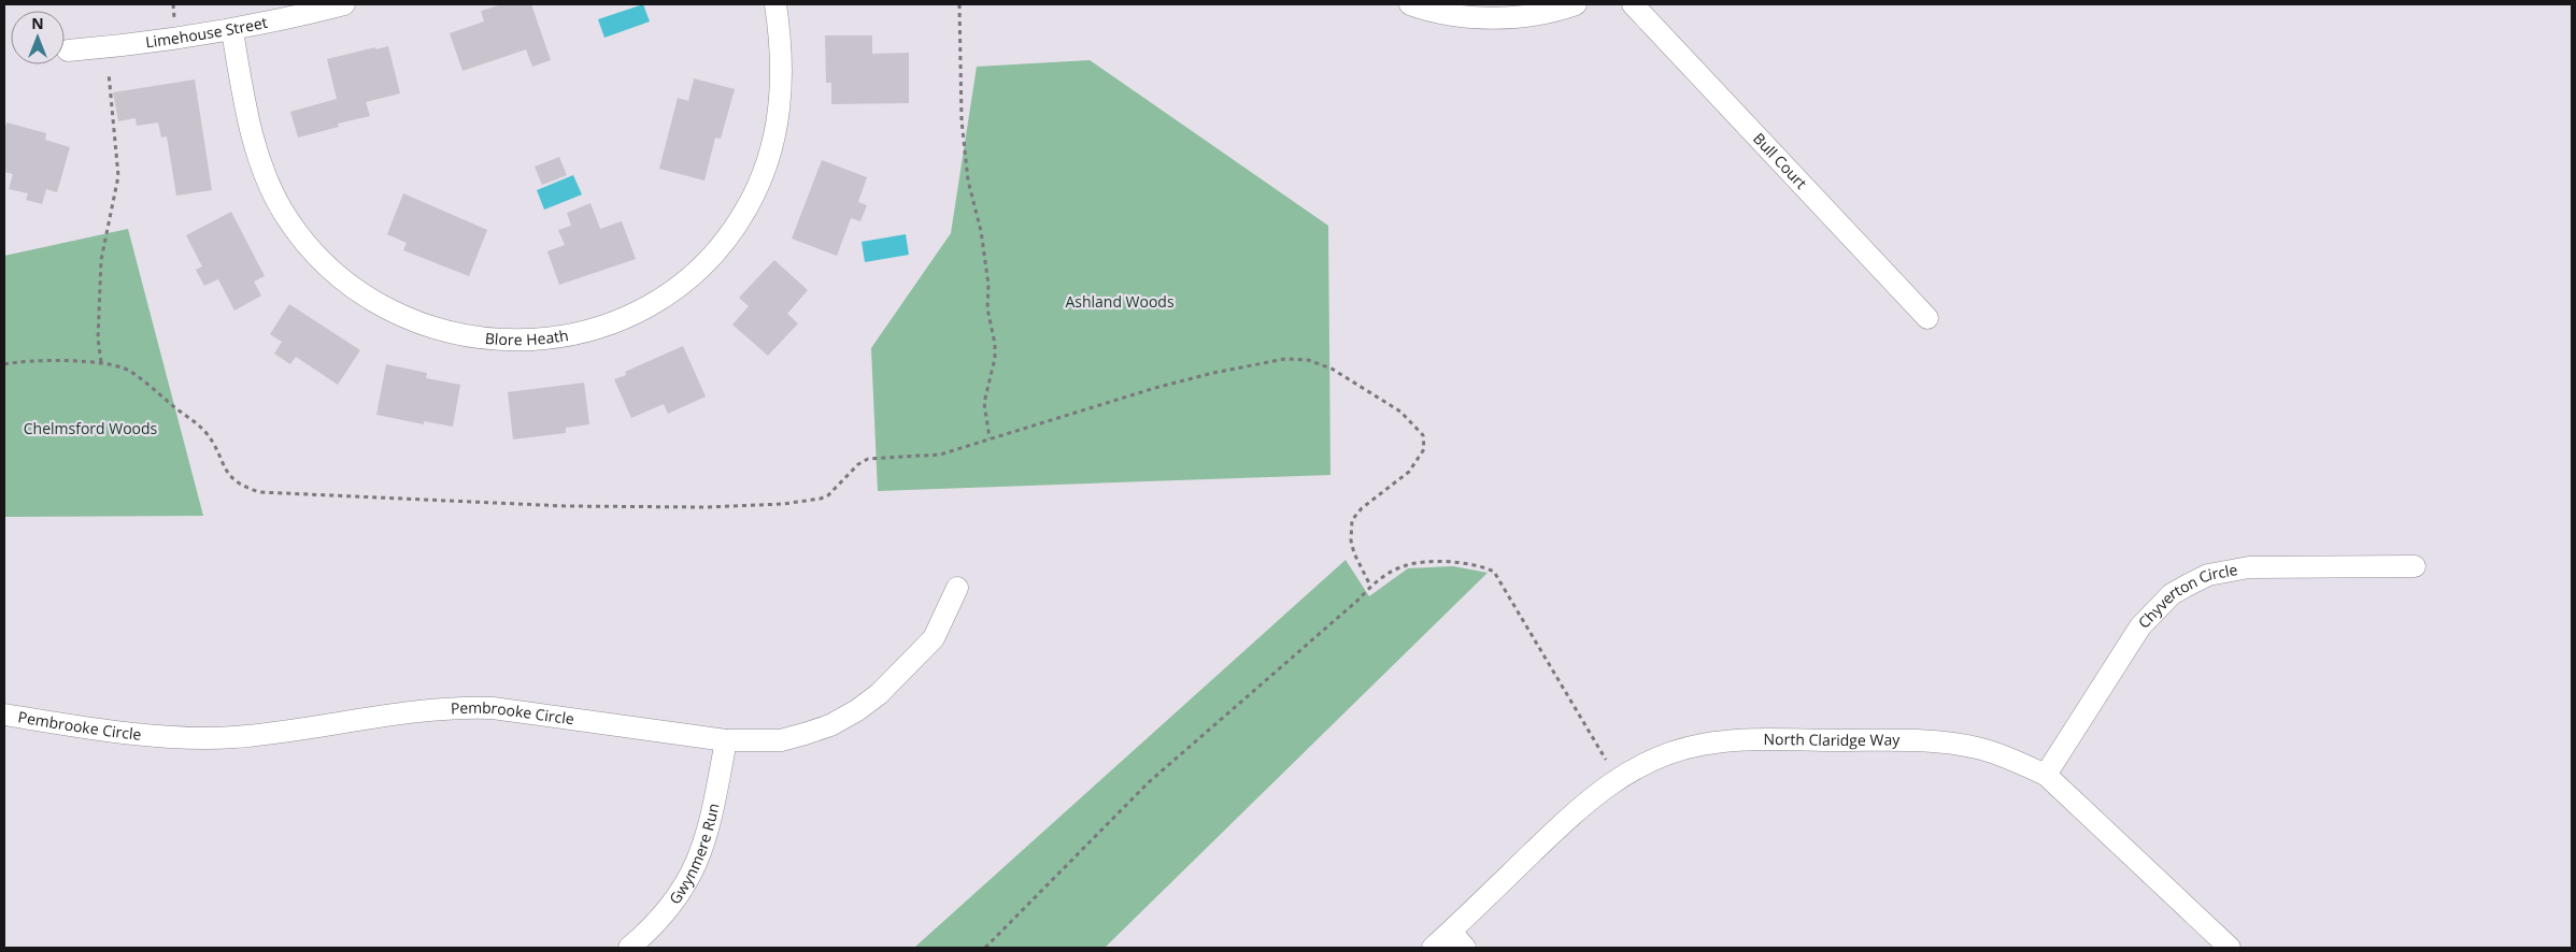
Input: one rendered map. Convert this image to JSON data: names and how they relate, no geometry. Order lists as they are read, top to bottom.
{
  "streets": {
    "street": [
      "Limehouse Street",
      "Bull Court",
      "Blore Heath",
      "Chyverton Circle",
      "Pembrooke Circle",
      "North Claridge Way",
      "Gwynmere Run"
    ]
  },
  "crossings": [
    ["Limehouse Street", "Blore Heath"],
    ["Chyverton Circle", "North Claridge Way"],
    ["Pembrooke Circle", "Gwynmere Run"]
  ],
  "parks": ["Ashland Woods", "Chelmsford Woods"],
  "north": "top"
}
